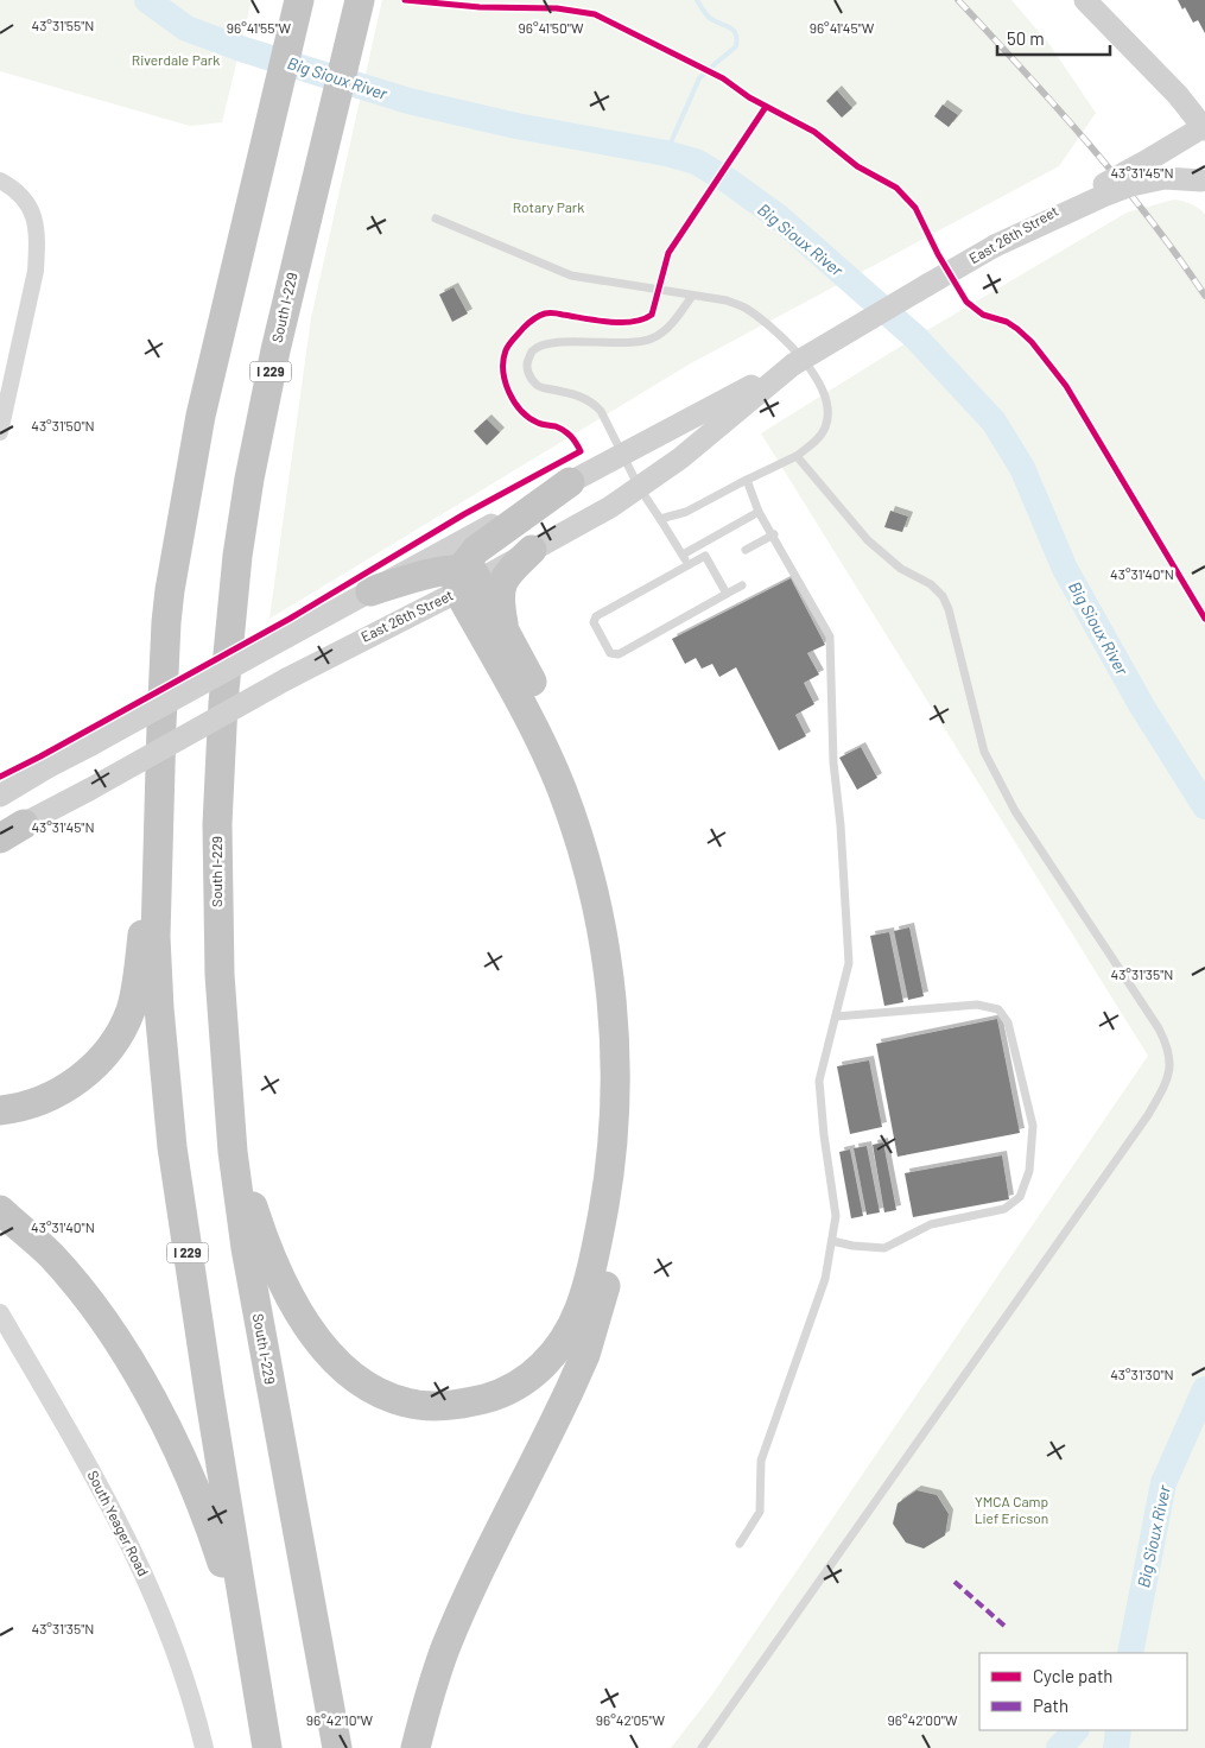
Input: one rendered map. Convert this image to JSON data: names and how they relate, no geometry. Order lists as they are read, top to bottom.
{
  "streets": {
    "highway": ["South I-229", "I 229"],
    "main road": ["East 26th Street"],
    "street": ["South Yeager Road"]
  },
  "water": ["Big Sioux River"],
  "parks": ["Riverdale Park", "Rotary Park", "YMCA Camp Lief Ericson"],
  "legend": ["Cycle path", "Path"],
  "scale_bar": "50 m",
  "coordinates": [
    "43°31'55\"N",
    "96°41'55\"W",
    "96°41'50\"W",
    "96°41'45\"W",
    "43°31'45\"N",
    "43°31'50\"N",
    "43°31'40\"N",
    "43°31'35\"N",
    "43°31'30\"N",
    "96°42'10\"W",
    "96°42'05\"W",
    "96°42'00\"W"
  ]
}
